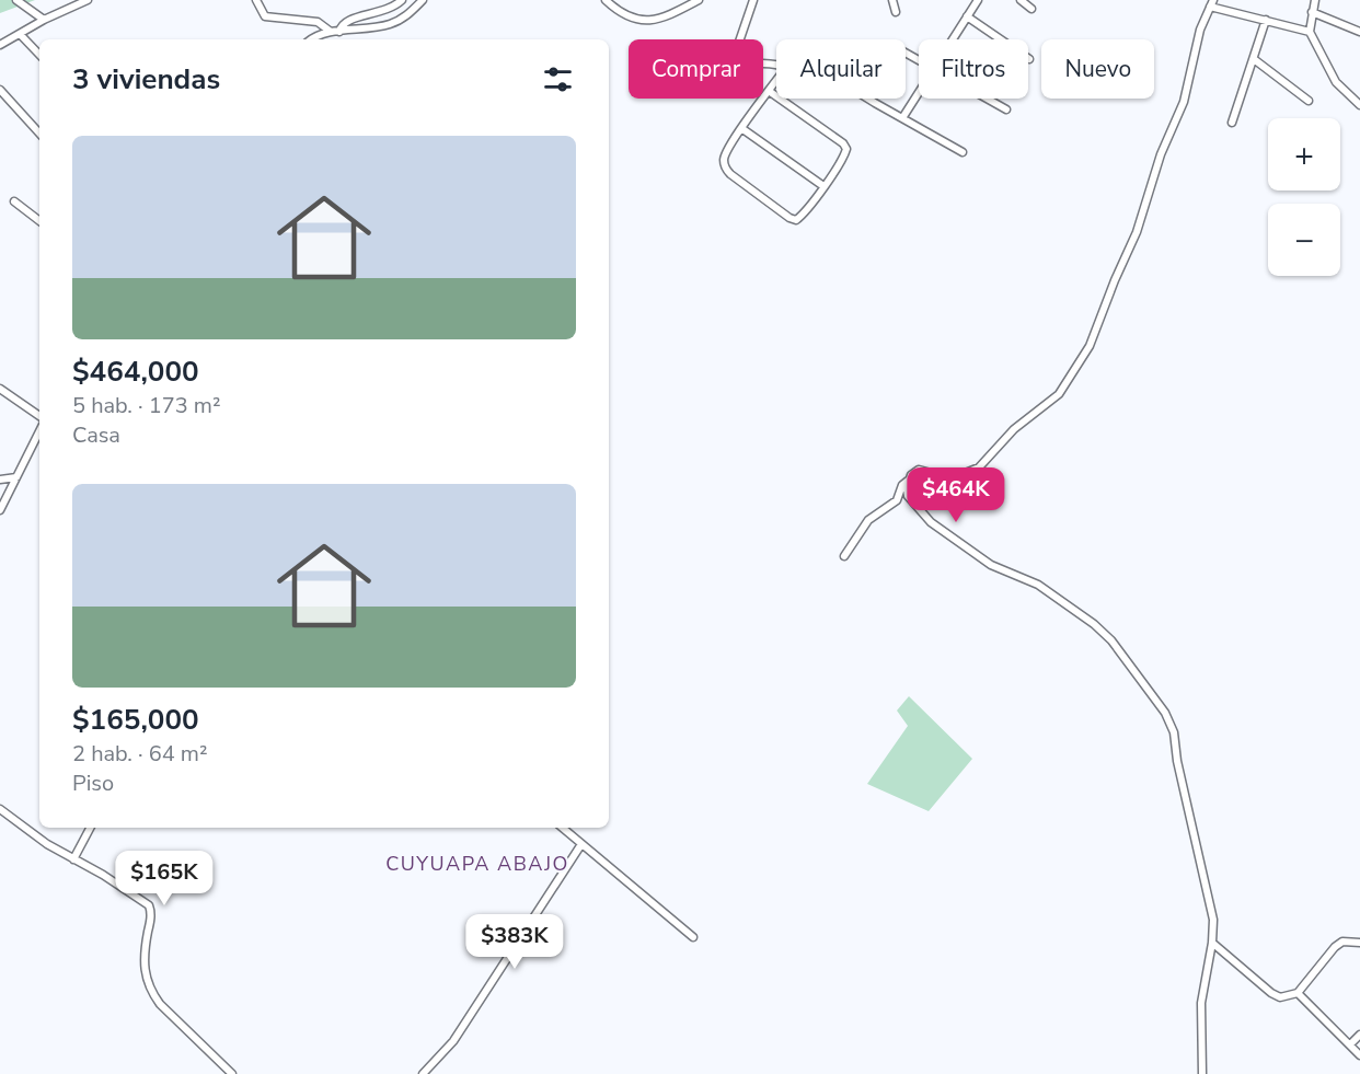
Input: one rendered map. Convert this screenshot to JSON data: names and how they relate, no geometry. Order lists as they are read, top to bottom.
{
  "districts": ["CUYUAPA ABAJO"],
  "page": {
    "chip": [
      "Comprar",
      "Alquilar",
      "Filtros",
      "Nuevo"
    ],
    "heading": "3 viviendas",
    "map_buttons": ["+", "−"],
    "list": [
      {
        "name": "$464,000",
        "note": "5 hab. · 173 m² · Casa"
      },
      {
        "name": "$165,000",
        "note": "2 hab. · 64 m² · Piso"
      }
    ],
    "price": ["$464K", "$165K", "$383K"]
  }
}
